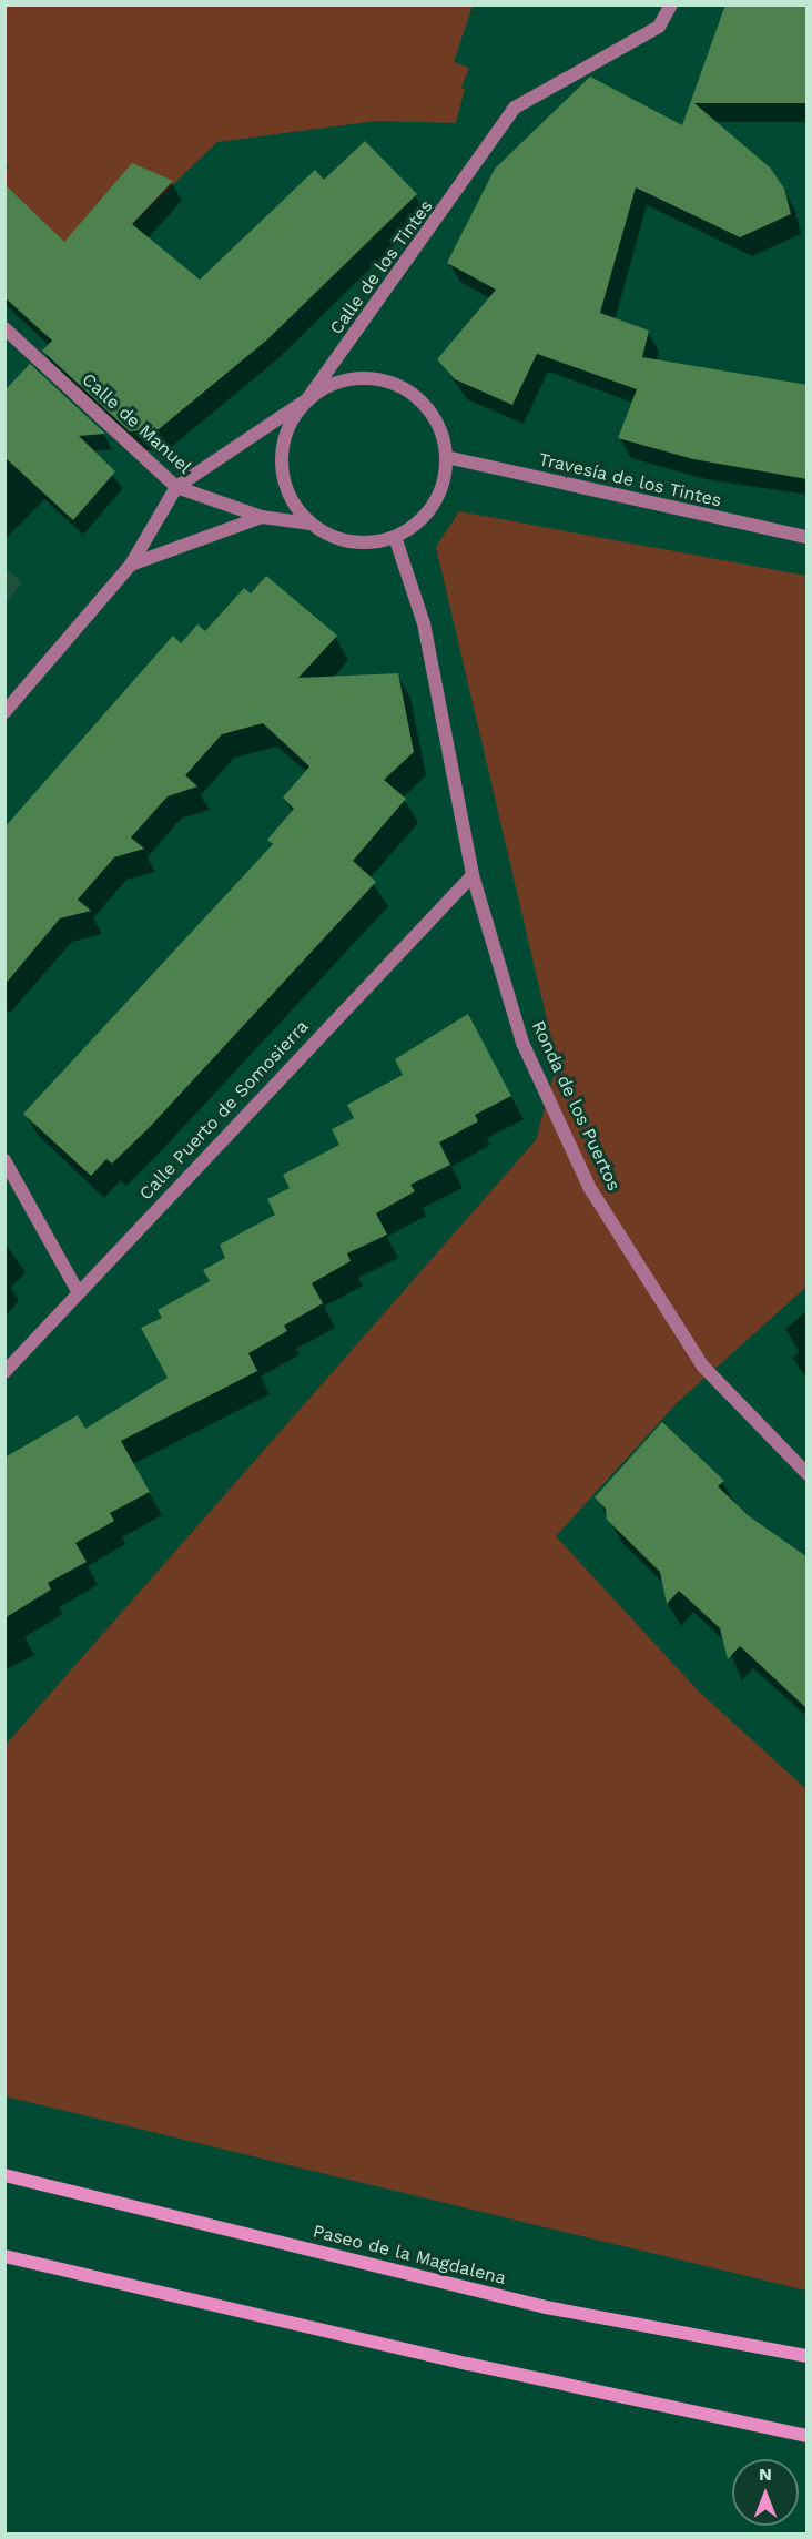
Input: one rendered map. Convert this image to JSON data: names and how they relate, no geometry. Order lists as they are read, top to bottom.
{
  "streets": {
    "main road": ["Paseo de la Magdalena"],
    "street": [
      "Calle de los Tintes",
      "Calle de Manuel",
      "Travesía de los Tintes",
      "Ronda de los Puertos",
      "Calle Puerto de Somosierra"
    ]
  },
  "crossings": [
    ["Calle de los Tintes", "Calle de Manuel"],
    ["Calle de los Tintes", "Travesía de los Tintes"],
    ["Calle de los Tintes", "Ronda de los Puertos"],
    ["Travesía de los Tintes", "Ronda de los Puertos"],
    ["Ronda de los Puertos", "Calle Puerto de Somosierra"]
  ],
  "north": "top"
}
